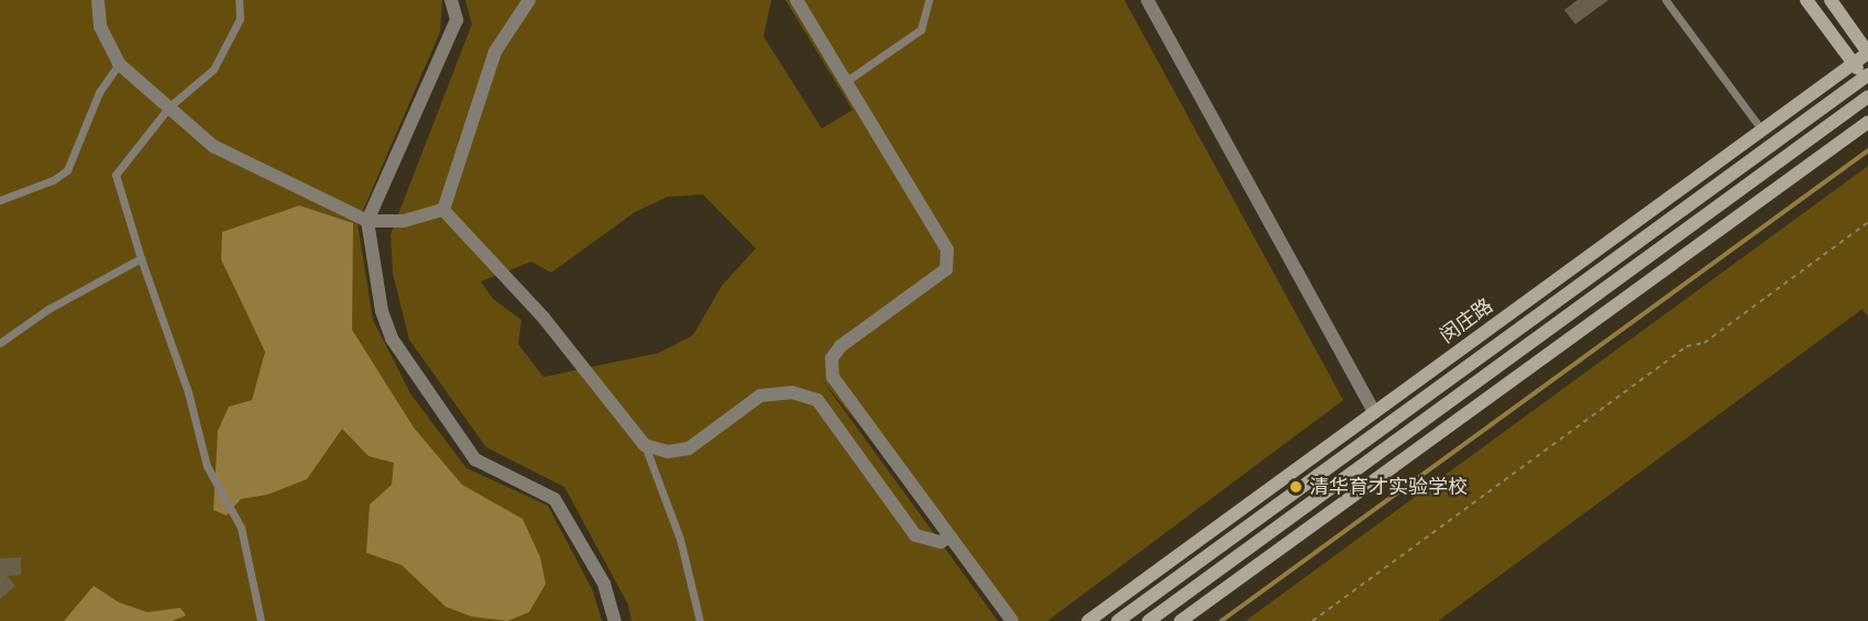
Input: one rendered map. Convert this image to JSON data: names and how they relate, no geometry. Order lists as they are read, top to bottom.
{
  "streets": {
    "main road": ["闵庄路"]
  },
  "places": ["清华育才实验学校"]
}
